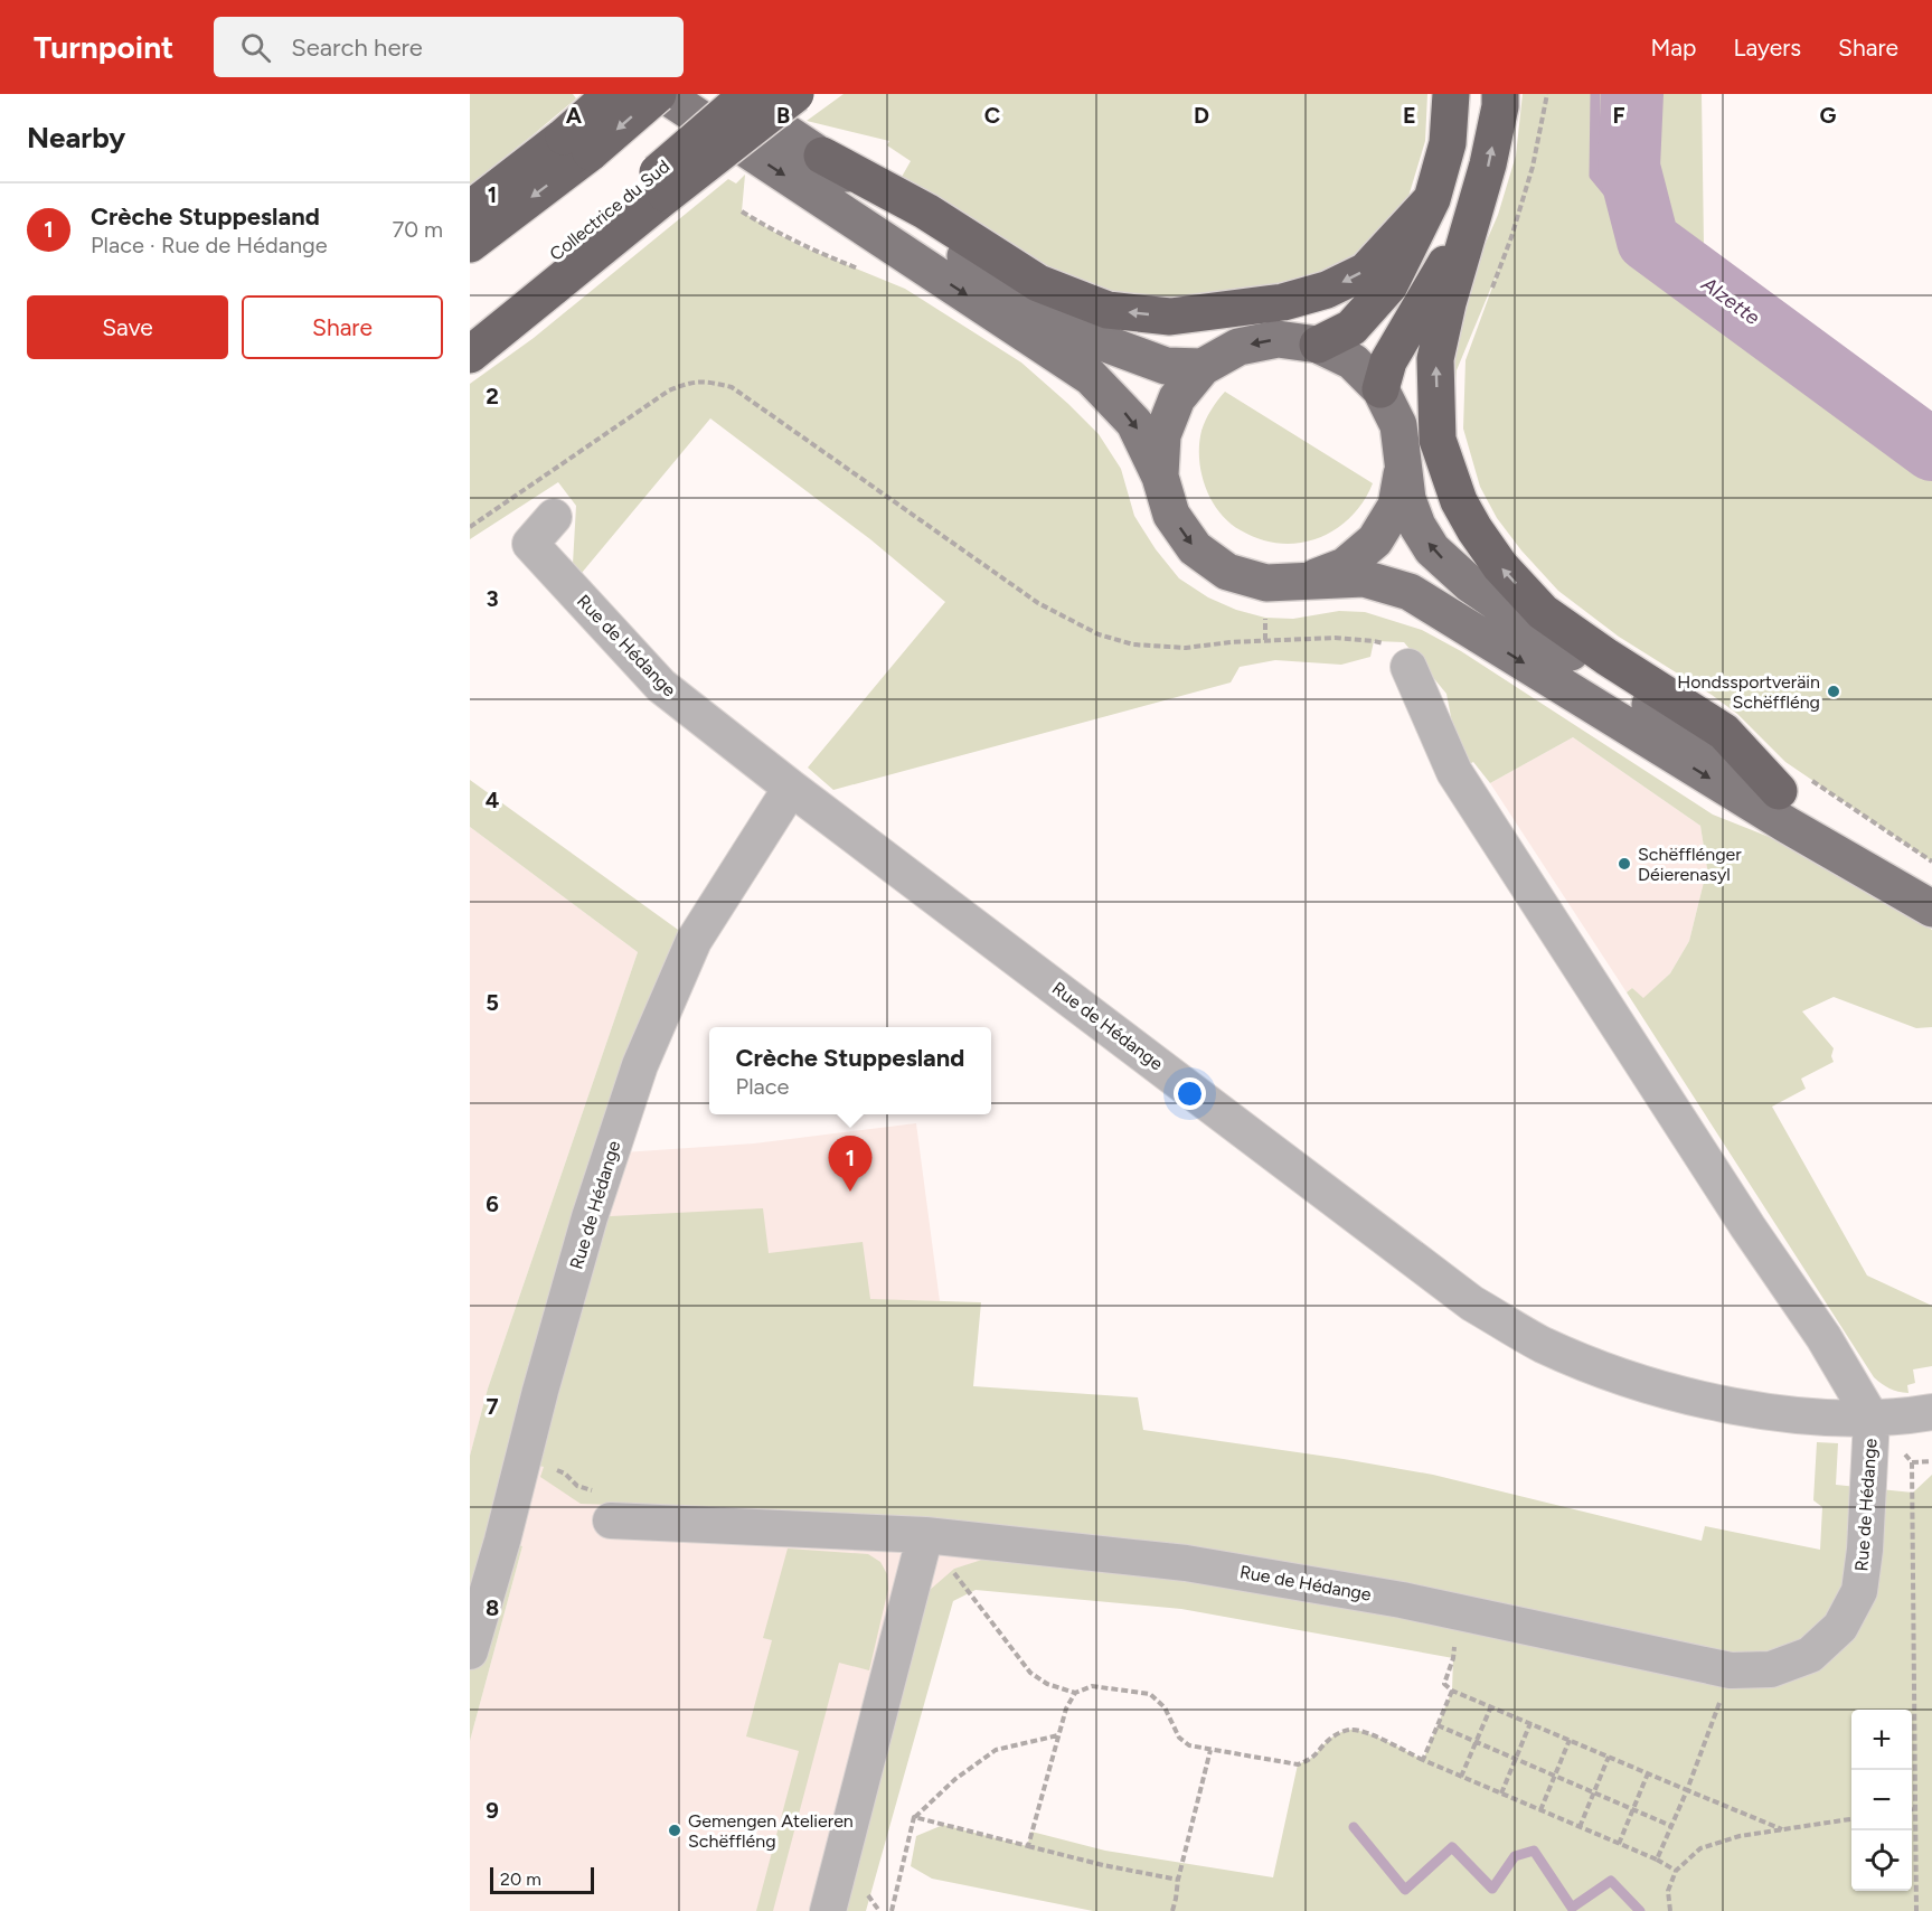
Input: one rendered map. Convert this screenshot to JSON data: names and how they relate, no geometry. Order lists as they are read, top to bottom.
{
  "streets": {
    "highway": ["Collectrice du Sud"],
    "street": ["Rue de Hédange"]
  },
  "water": ["Alzette"],
  "places": ["Hondssportveräin Schëffléng", "Schëfflénger Déierenasyl", "Gemengen Atelieren Schëffléng"],
  "scale_bar": "20 m",
  "page": {
    "header": "Turnpoint",
    "search": "Search here",
    "nav": ["Map", "Layers", "Share"],
    "heading": "Nearby",
    "list": [
      {
        "mark": "1",
        "name": "Crèche Stuppesland",
        "note": "Place · Rue de Hédange",
        "value": "70 m"
      }
    ],
    "buttons": ["Save", "Share"],
    "popup": ["Crèche Stuppesland", "Place"],
    "pins": "1",
    "map_buttons": ["+", "−"],
    "scale": "20 m"
  },
  "grid": {
    "columns": [
      "A",
      "B",
      "C",
      "D",
      "E",
      "F",
      "G"
    ],
    "rows": [
      "1",
      "2",
      "3",
      "4",
      "5",
      "6",
      "7",
      "8",
      "9"
    ]
  }
}
